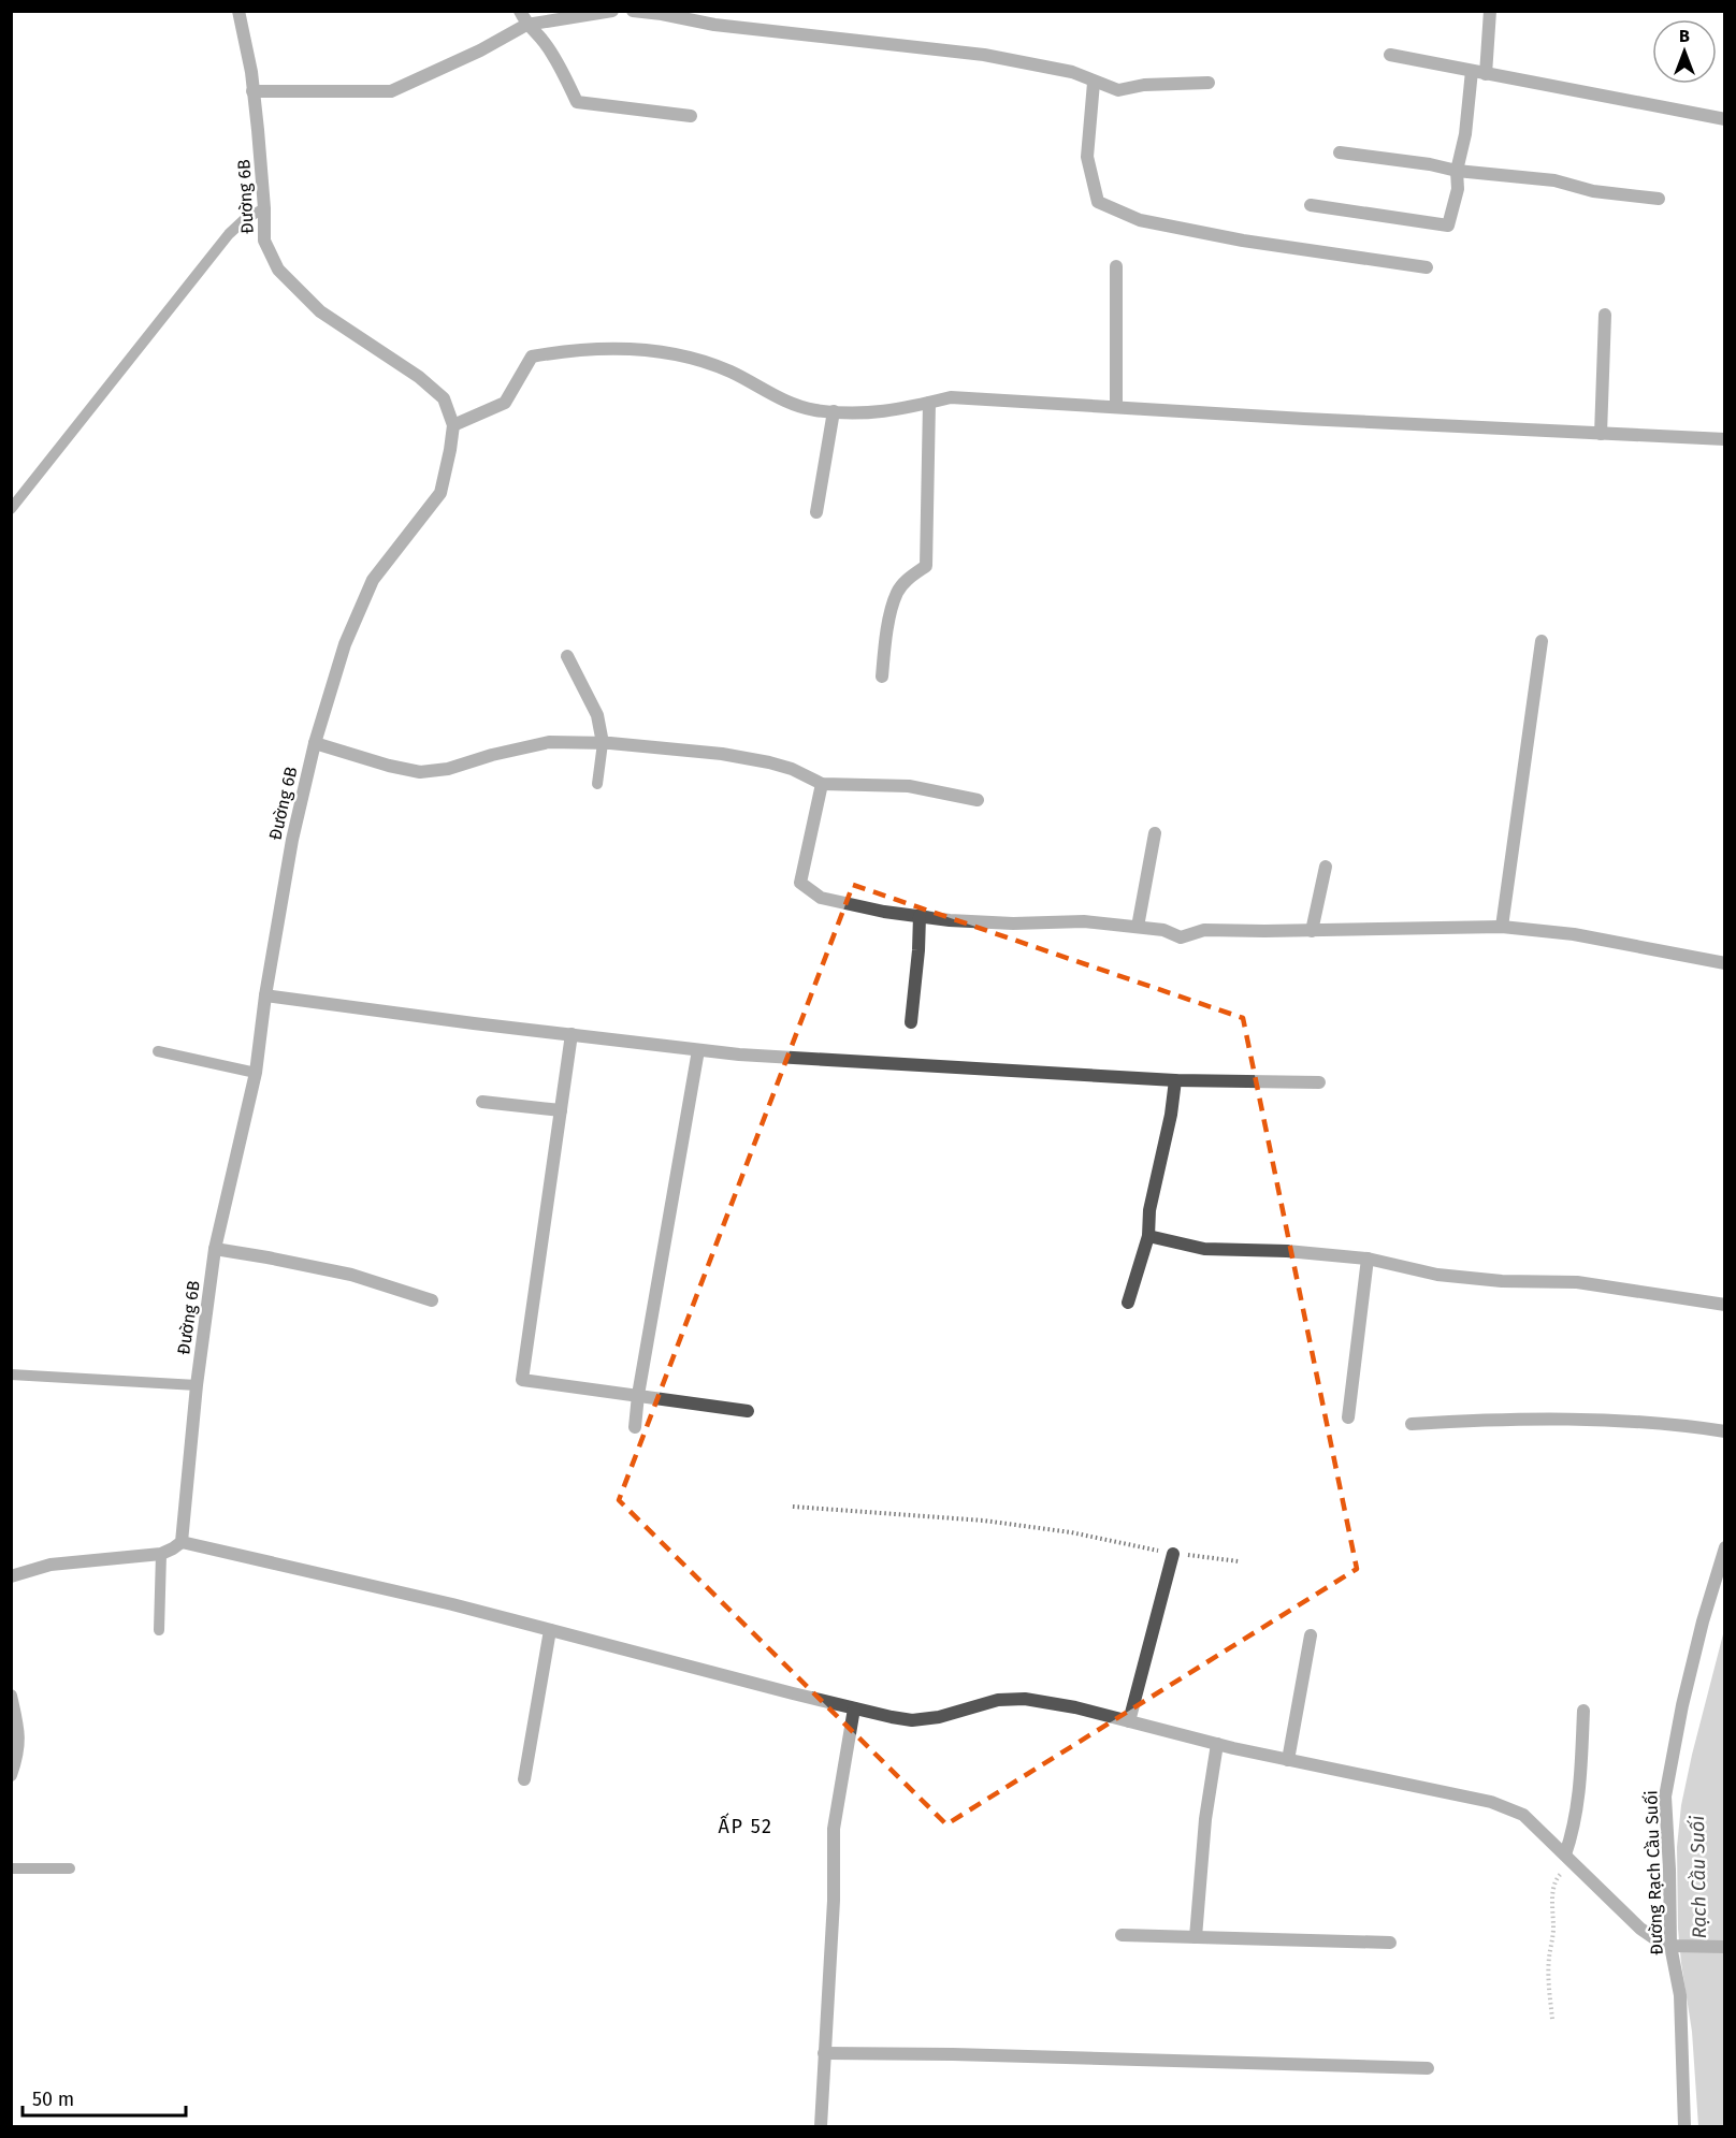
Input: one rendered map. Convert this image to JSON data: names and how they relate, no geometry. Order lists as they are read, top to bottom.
{
  "streets": {
    "street": ["Đường 6B", "Đường Rạch Cầu Suối"]
  },
  "districts": ["ẤP 52"],
  "water": ["Rạch Cầu Suối"],
  "scale_bar": "50 m",
  "north": "top"
}
